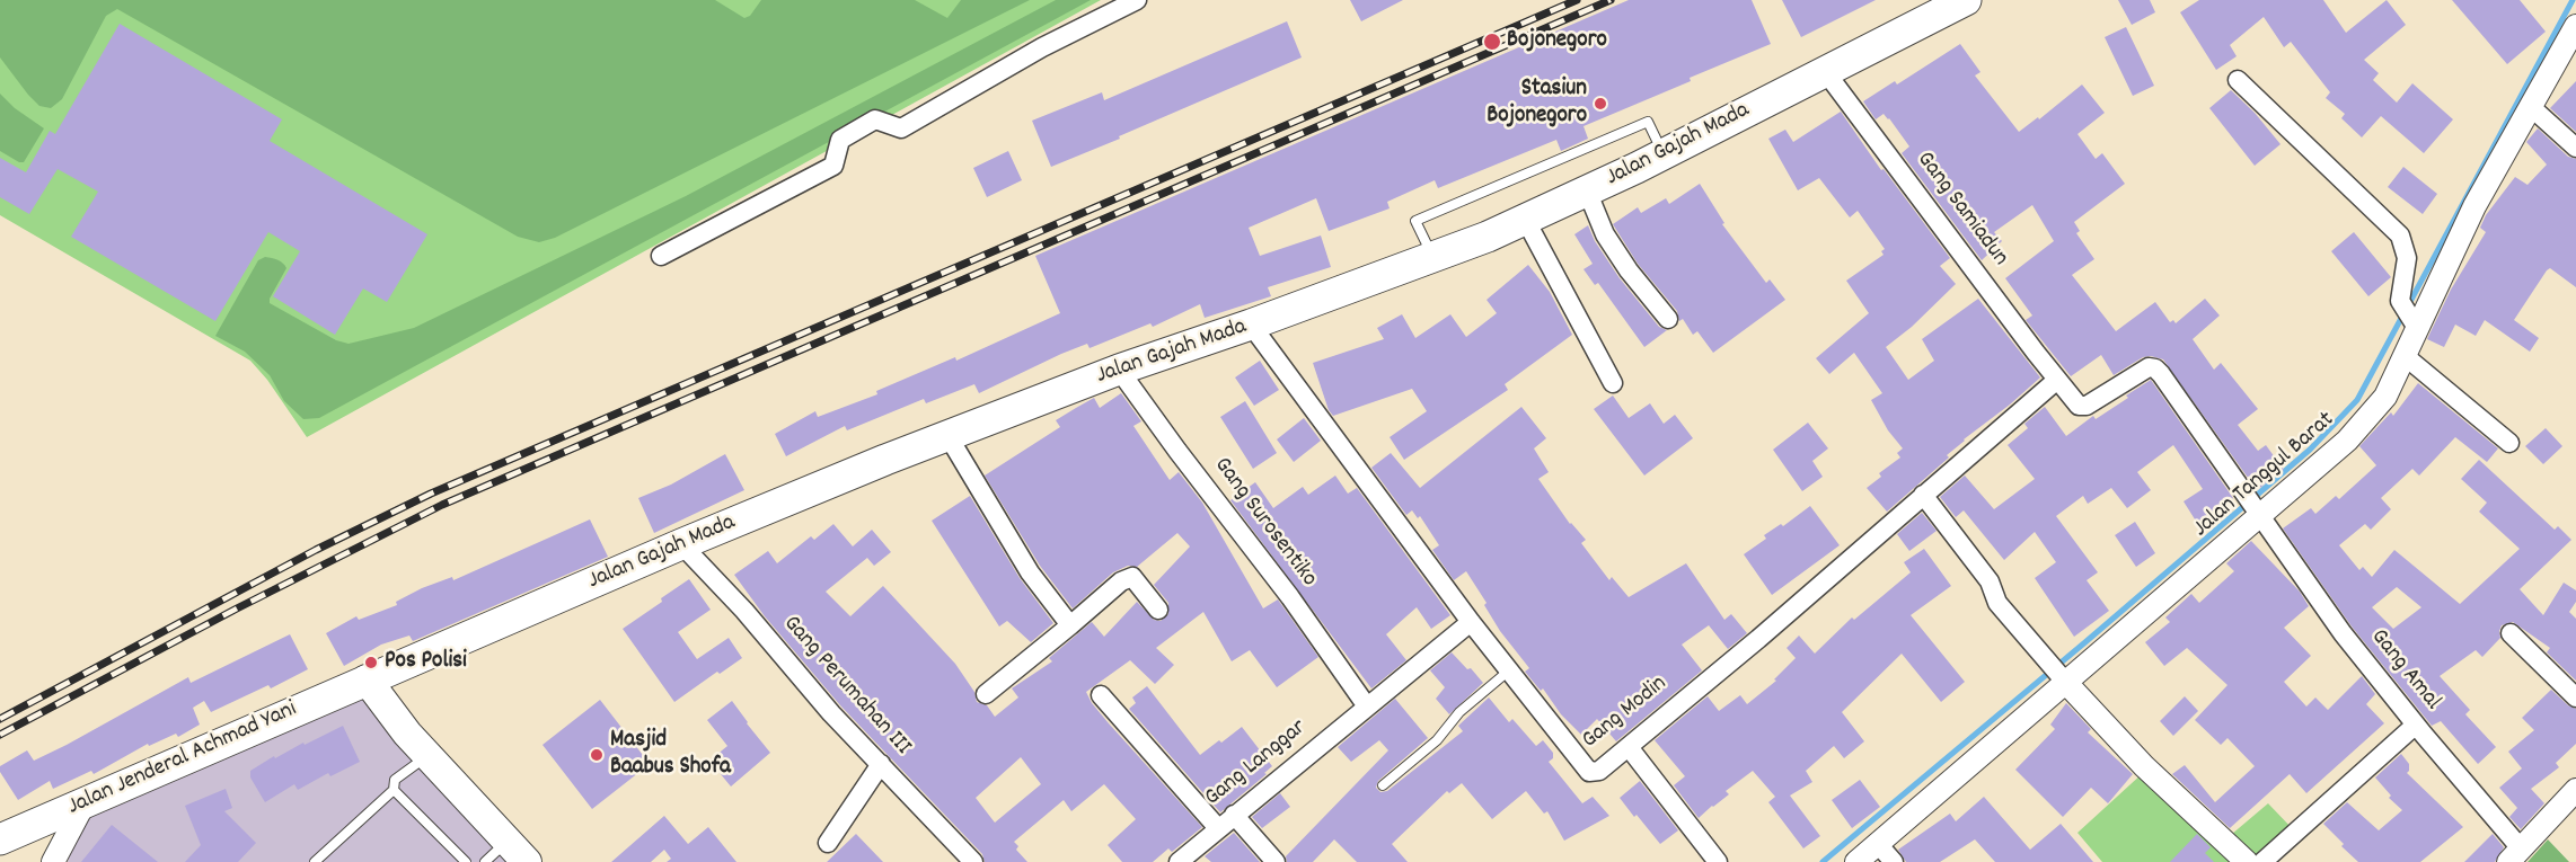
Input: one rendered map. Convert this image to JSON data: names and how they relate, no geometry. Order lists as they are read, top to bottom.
{
  "streets": {
    "highway": ["Jalan Gajah Mada", "Jalan Jenderal Achmad Yani"],
    "street": [
      "Gang Samiadun",
      "Jalan Tanggul Barat",
      "Gang Surosentiko",
      "Gang Amal",
      "Gang Perumahan III",
      "Gang Modin",
      "Gang Langgar"
    ]
  },
  "crossings": [
    ["Jalan Gajah Mada", "Gang Samiadun"],
    ["Jalan Gajah Mada", "Gang Surosentiko"],
    ["Jalan Gajah Mada", "Gang Perumahan III"],
    ["Jalan Gajah Mada", "Gang Modin"],
    ["Jalan Gajah Mada", "Jalan Jenderal Achmad Yani"],
    ["Gang Samiadun", "Gang Amal"],
    ["Gang Samiadun", "Gang Modin"],
    ["Jalan Tanggul Barat", "Gang Amal"],
    ["Gang Surosentiko", "Gang Langgar"],
    ["Gang Amal", "Gang Modin"],
    ["Gang Modin", "Gang Langgar"]
  ],
  "places": [
    "Bojonegoro",
    "Stasiun Bojonegoro",
    "Pos Polisi",
    "Masjid Baabus Shofa"
  ]
}
